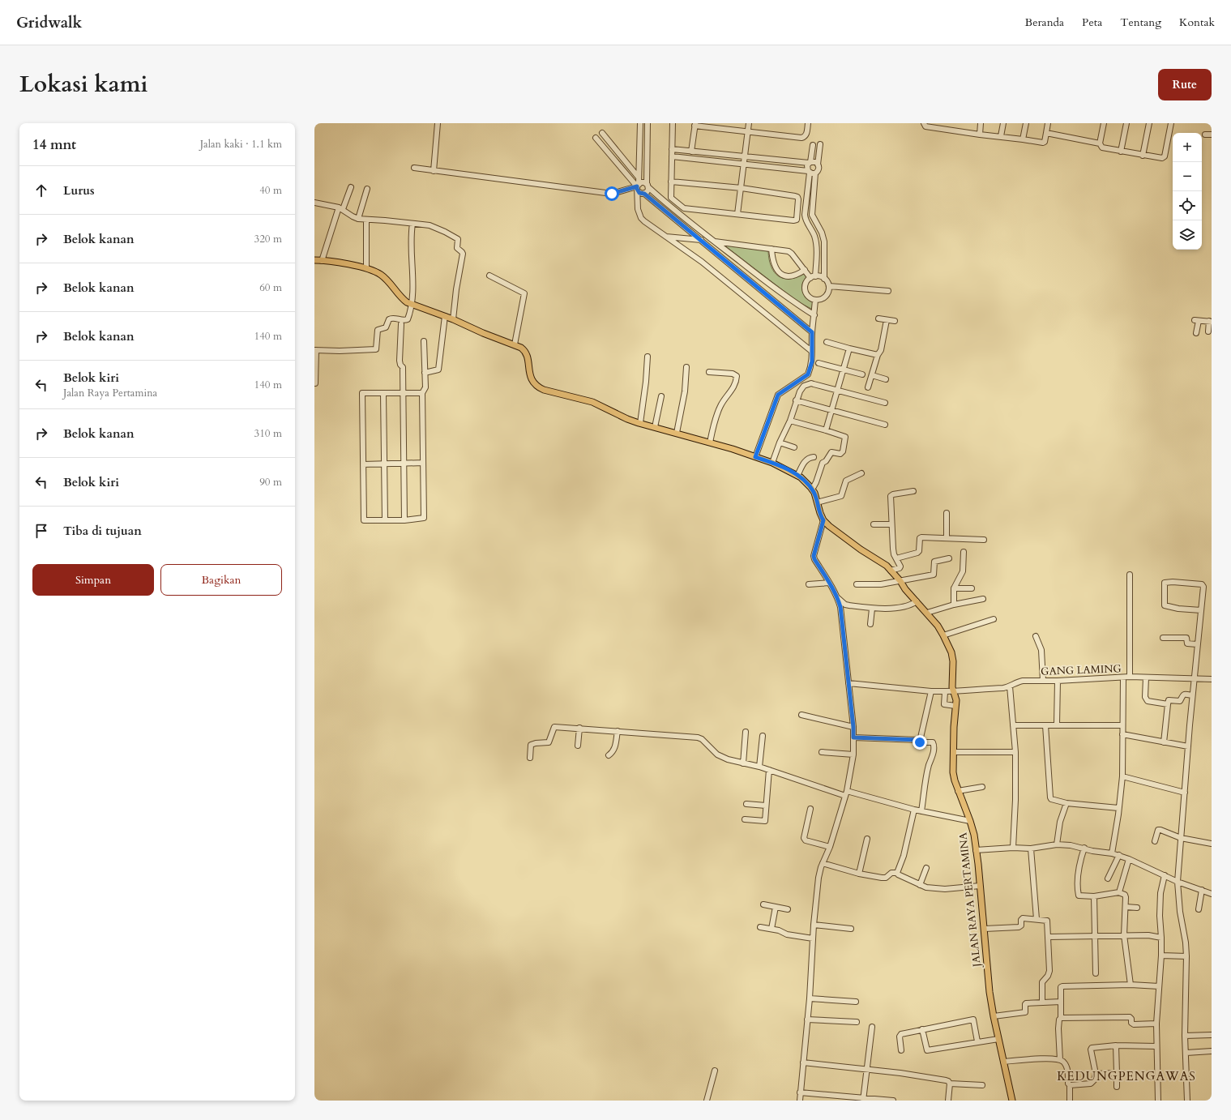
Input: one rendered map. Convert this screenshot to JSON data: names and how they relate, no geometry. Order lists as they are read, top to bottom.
{
  "streets": {
    "main road": ["JALAN RAYA PERTAMINA"],
    "street": ["GANG LAMING"]
  },
  "crossings": [
    ["GANG LAMING", "JALAN RAYA PERTAMINA"]
  ],
  "districts": ["KEDUNGPENGAWAS"],
  "page": {
    "header": "Gridwalk",
    "nav": [
      "Beranda",
      "Peta",
      "Tentang",
      "Kontak"
    ],
    "title": "Lokasi kami",
    "buttons": [
      "Rute",
      ["Simpan", "Bagikan"]
    ],
    "heading": ["14 mnt", "Jalan kaki · 1.1 km"],
    "map_buttons": ["+", "−"],
    "list": [
      ["Lurus", "40 m"],
      ["Belok kanan", "320 m"],
      ["Belok kanan", "60 m"],
      ["Belok kanan", "140 m"],
      ["Belok kiri", "Jalan Raya Pertamina", "140 m"],
      ["Belok kanan", "310 m"],
      ["Belok kiri", "90 m"],
      "Tiba di tujuan"
    ]
  }
}
